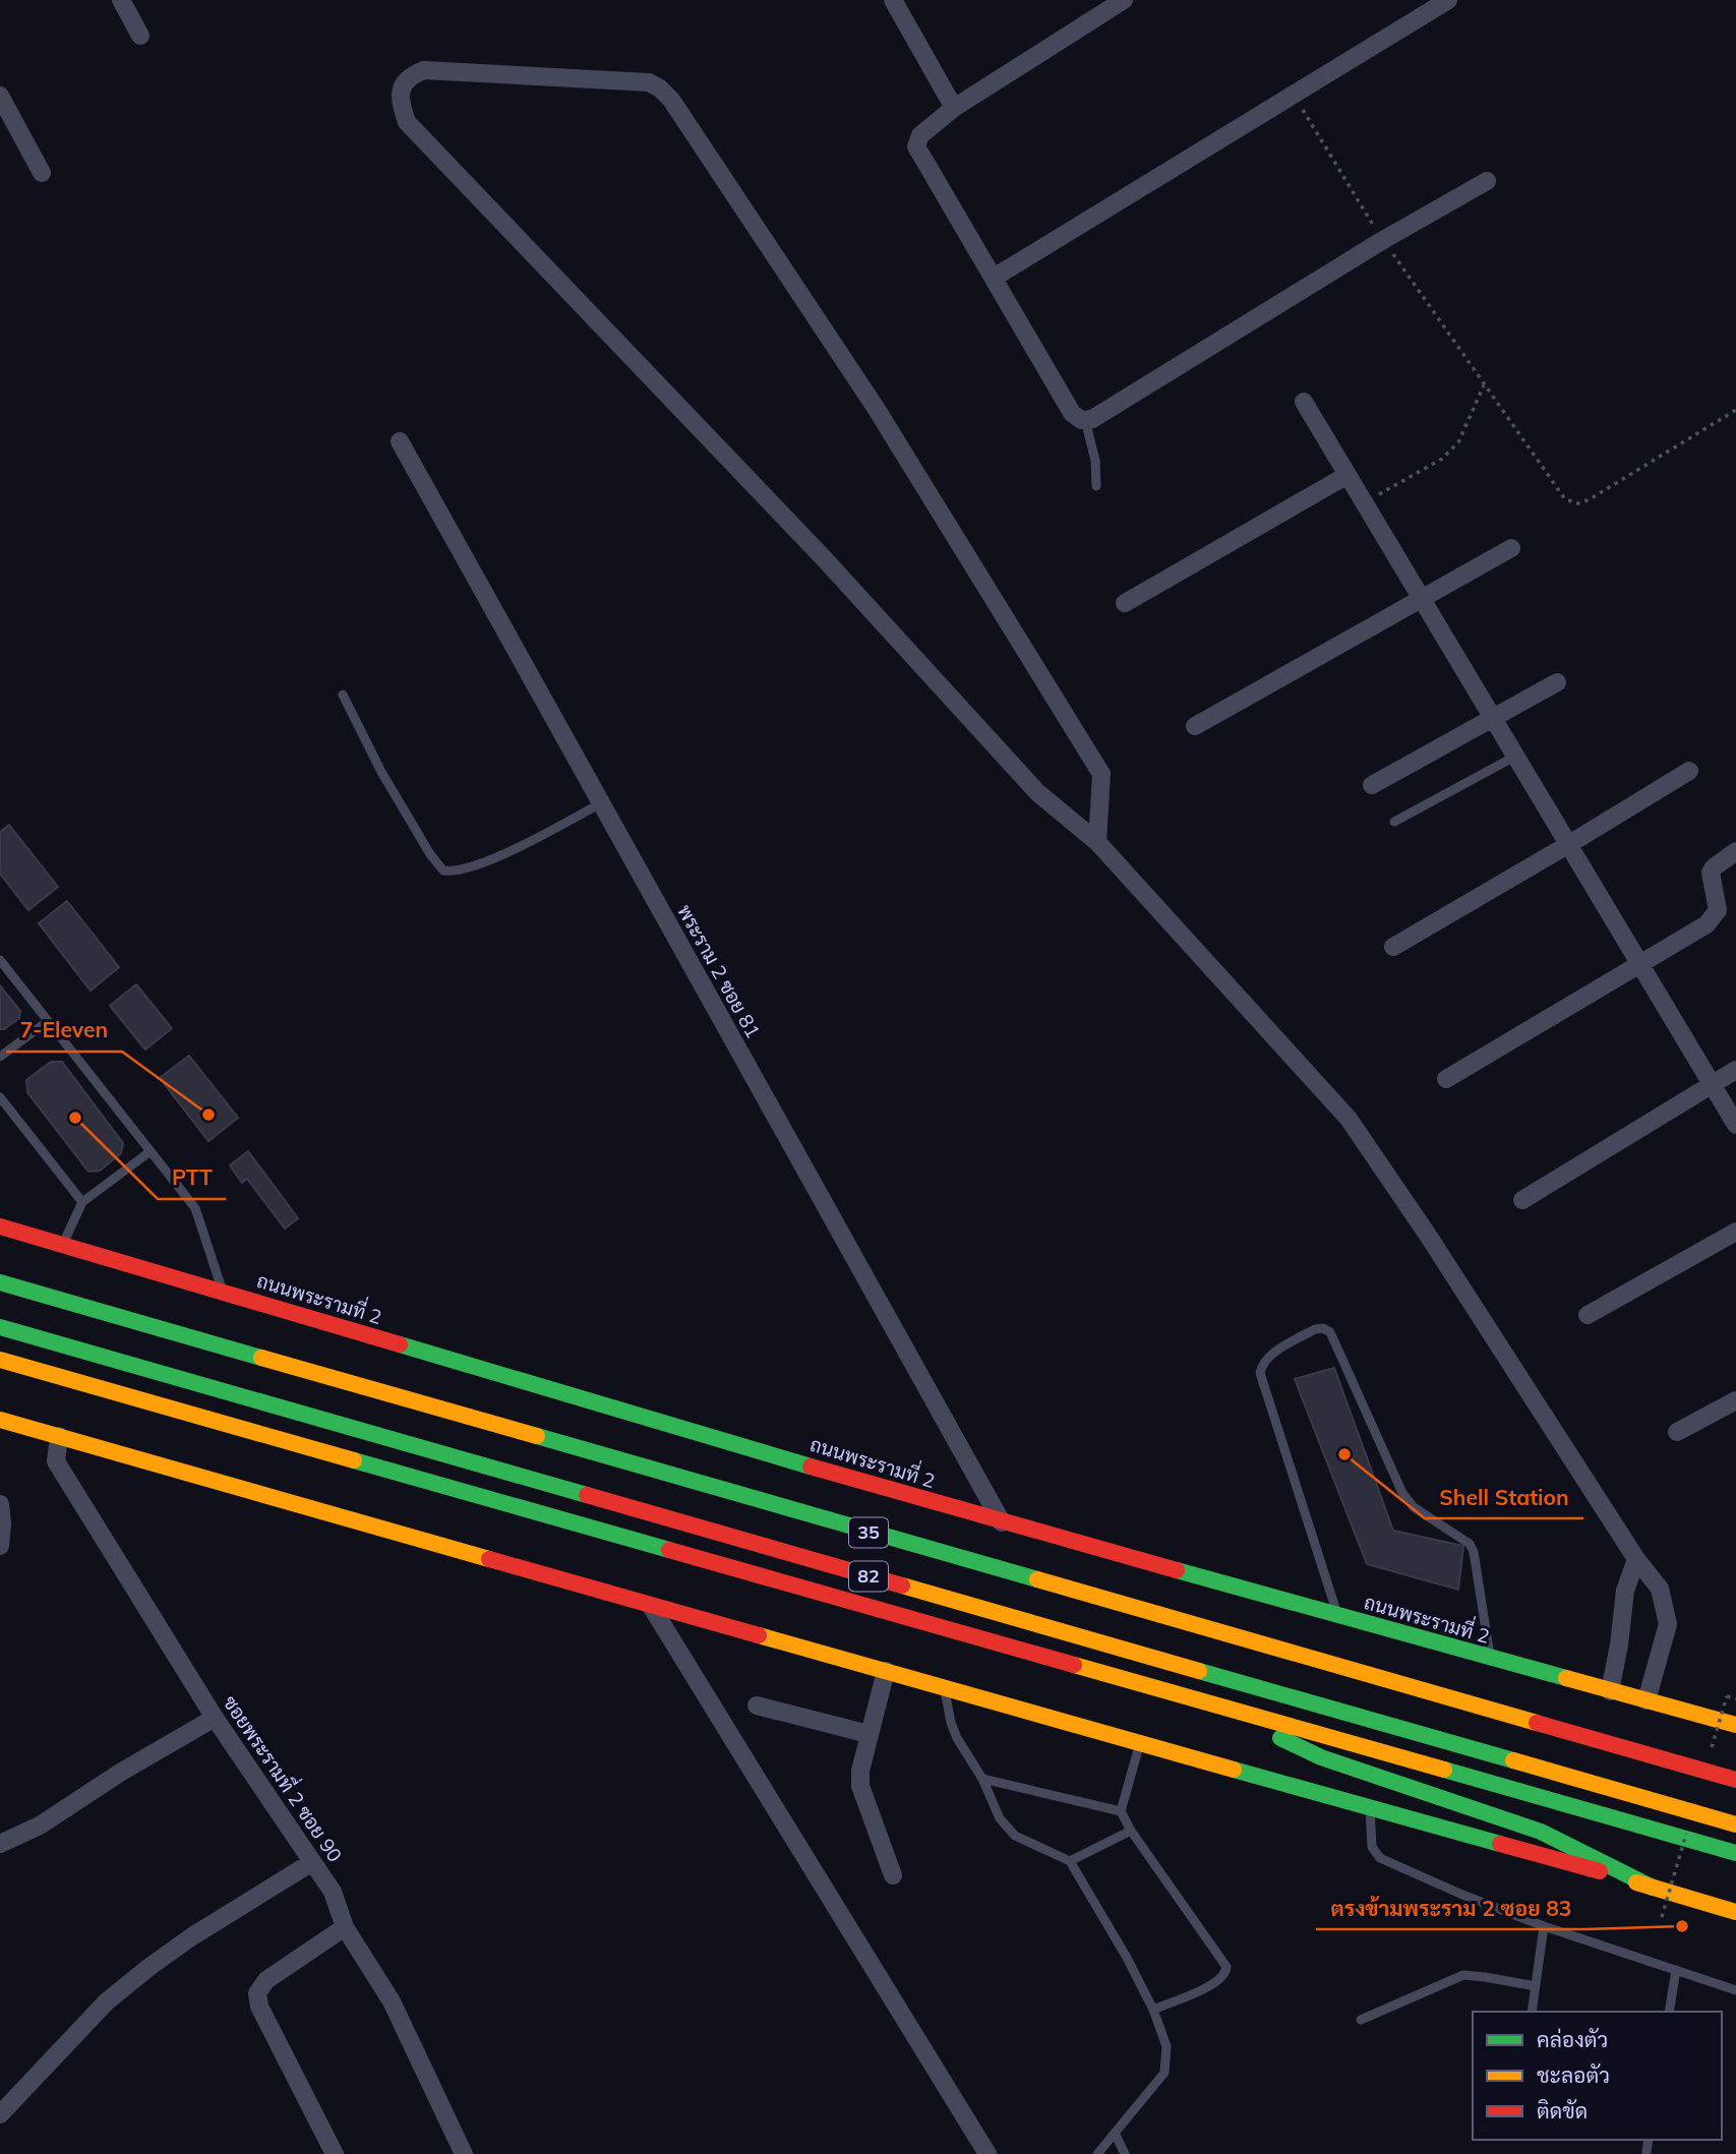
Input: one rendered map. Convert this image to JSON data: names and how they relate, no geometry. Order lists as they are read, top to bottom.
{
  "streets": {
    "main road": ["ถนนพระรามที่ 2", "35", "82"],
    "street": ["พระราม 2 ซอย 81", "ซอยพระรามที่ 2 ซอย 90"]
  },
  "crossings": [
    ["พระราม 2 ซอย 81", "ถนนพระรามที่ 2"]
  ],
  "places": [
    "7-Eleven",
    "PTT",
    "Shell Station",
    "ตรงข้ามพระราม 2 ซอย 83"
  ],
  "legend": ["คล่องตัว", "ชะลอตัว", "ติดขัด"]
}
